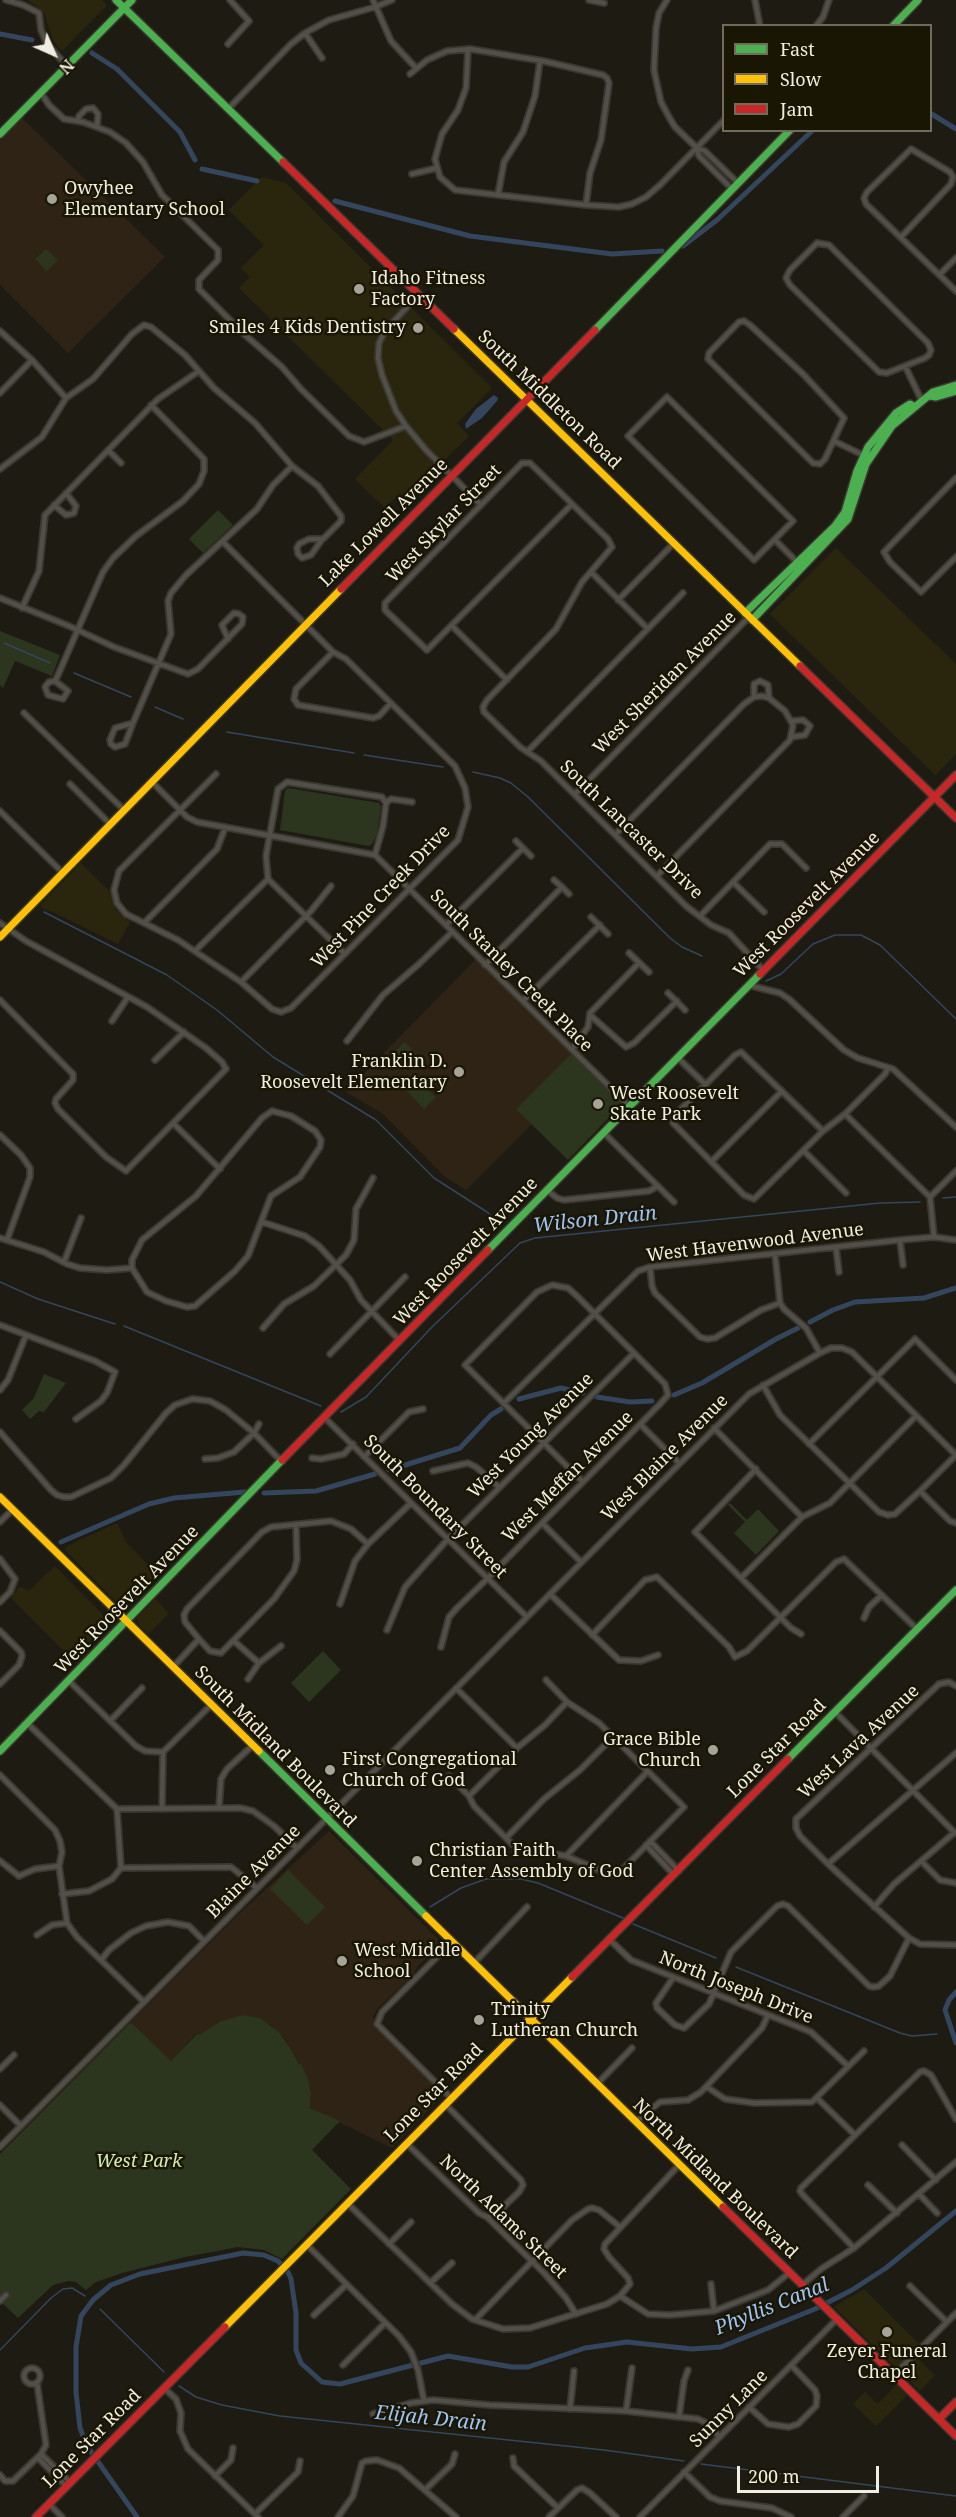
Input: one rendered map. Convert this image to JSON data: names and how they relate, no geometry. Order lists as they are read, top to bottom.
{
  "streets": {
    "main road": [
      "South Middleton Road",
      "Lake Lowell Avenue",
      "West Roosevelt Avenue",
      "South Midland Boulevard",
      "Lone Star Road",
      "North Midland Boulevard"
    ],
    "street": [
      "West Skylar Street",
      "West Sheridan Avenue",
      "South Lancaster Drive",
      "West Pine Creek Drive",
      "South Stanley Creek Place",
      "West Havenwood Avenue",
      "West Young Avenue",
      "West Blaine Avenue",
      "West Meffan Avenue",
      "South Boundary Street",
      "West Lava Avenue",
      "Blaine Avenue",
      "North Joseph Drive",
      "North Adams Street",
      "Sunny Lane"
    ]
  },
  "crossings": [
    ["South Middleton Road", "Lake Lowell Avenue"],
    ["South Middleton Road", "West Sheridan Avenue"],
    ["South Middleton Road", "West Roosevelt Avenue"],
    ["Lake Lowell Avenue", "West Pine Creek Drive"],
    ["West Sheridan Avenue", "South Lancaster Drive"],
    ["South Lancaster Drive", "West Roosevelt Avenue"],
    ["West Pine Creek Drive", "South Stanley Creek Place"],
    ["West Roosevelt Avenue", "South Stanley Creek Place"],
    ["West Roosevelt Avenue", "South Boundary Street"],
    ["West Roosevelt Avenue", "South Midland Boulevard"],
    ["West Young Avenue", "West Meffan Avenue"],
    ["West Young Avenue", "South Boundary Street"],
    ["West Blaine Avenue", "South Boundary Street"],
    ["West Blaine Avenue", "Blaine Avenue"],
    ["West Meffan Avenue", "South Boundary Street"],
    ["South Boundary Street", "Blaine Avenue"],
    ["South Midland Boulevard", "Lone Star Road"],
    ["South Midland Boulevard", "Blaine Avenue"],
    ["South Midland Boulevard", "North Midland Boulevard"],
    ["Lone Star Road", "North Joseph Drive"],
    ["Lone Star Road", "North Midland Boulevard"],
    ["Lone Star Road", "North Adams Street"],
    ["North Midland Boulevard", "Sunny Lane"]
  ],
  "water": ["Wilson Drain", "Phyllis Canal", "Elijah Drain"],
  "parks": ["West Park"],
  "places": [
    "Owyhee Elementary School",
    "Idaho Fitness Factory",
    "Smiles 4 Kids Dentistry",
    "Franklin D. Roosevelt Elementary",
    "West Roosevelt Skate Park",
    "Grace Bible Church",
    "First Congregational Church of God",
    "Christian Faith Center Assembly of God",
    "West Middle School",
    "Trinity Lutheran Church",
    "Zeyer Funeral Chapel"
  ],
  "legend": ["Fast", "Slow", "Jam"],
  "scale_bar": "200 m",
  "north": "bottom right"
}
